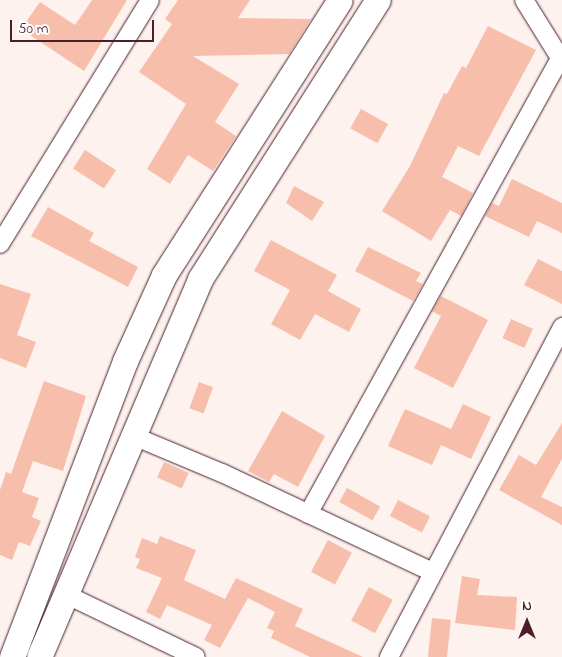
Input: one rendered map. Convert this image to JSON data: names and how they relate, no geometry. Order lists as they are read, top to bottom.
{
  "scale_bar": "50 m",
  "north": "top"
}
